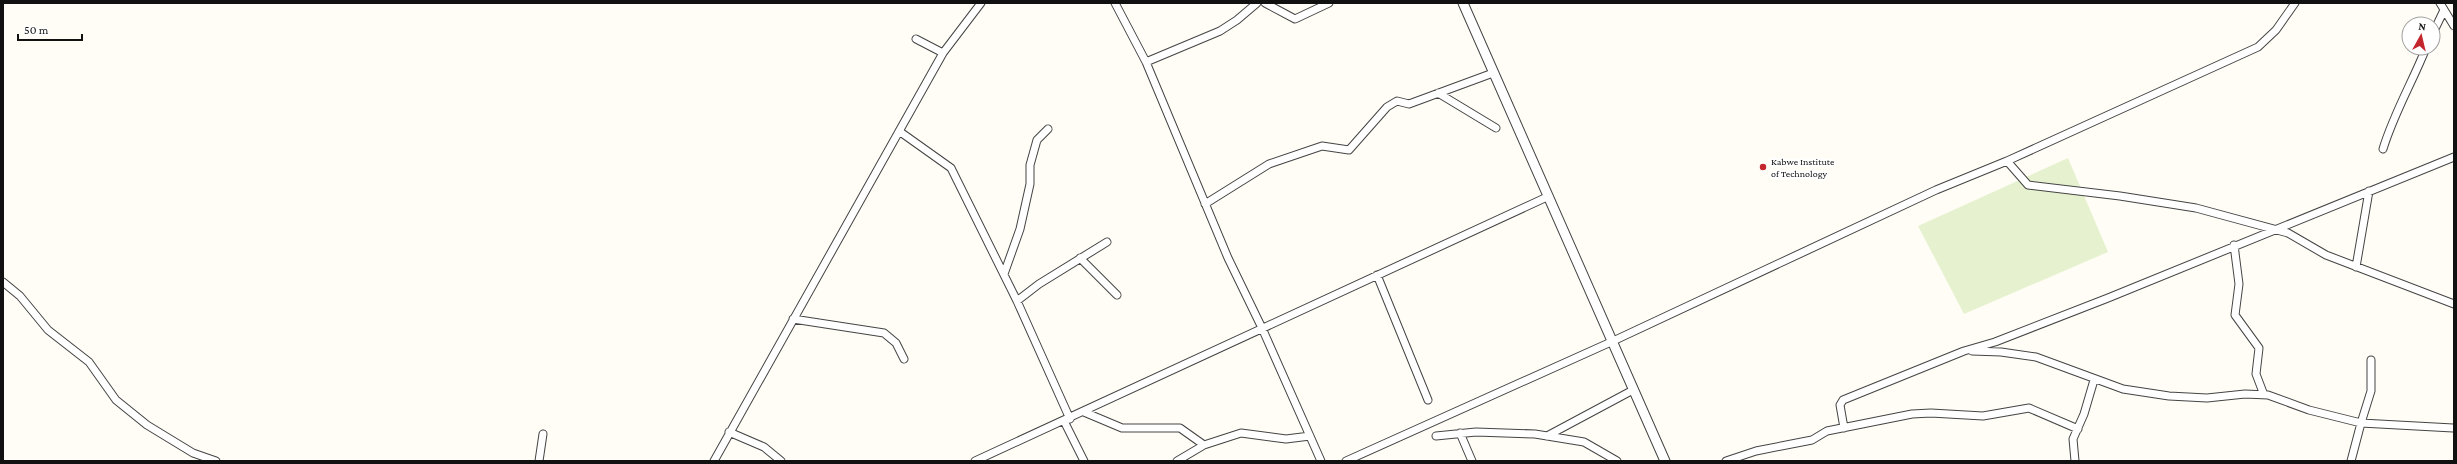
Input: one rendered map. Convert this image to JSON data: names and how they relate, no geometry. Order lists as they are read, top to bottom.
{
  "places": ["Kabwe Institute of Technology"],
  "scale_bar": "50 m",
  "north": "top"
}
